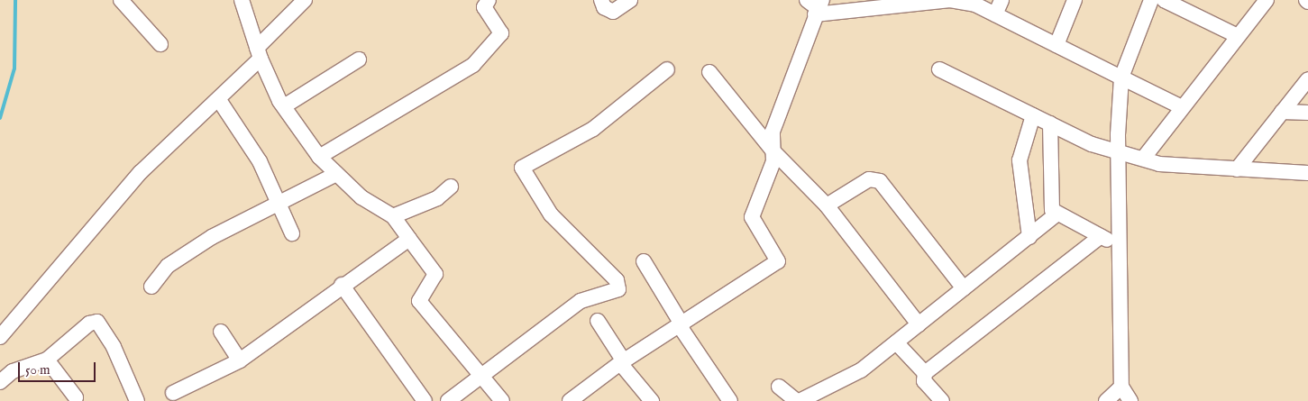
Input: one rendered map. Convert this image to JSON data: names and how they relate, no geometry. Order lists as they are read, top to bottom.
{
  "scale_bar": "50 m"
}
